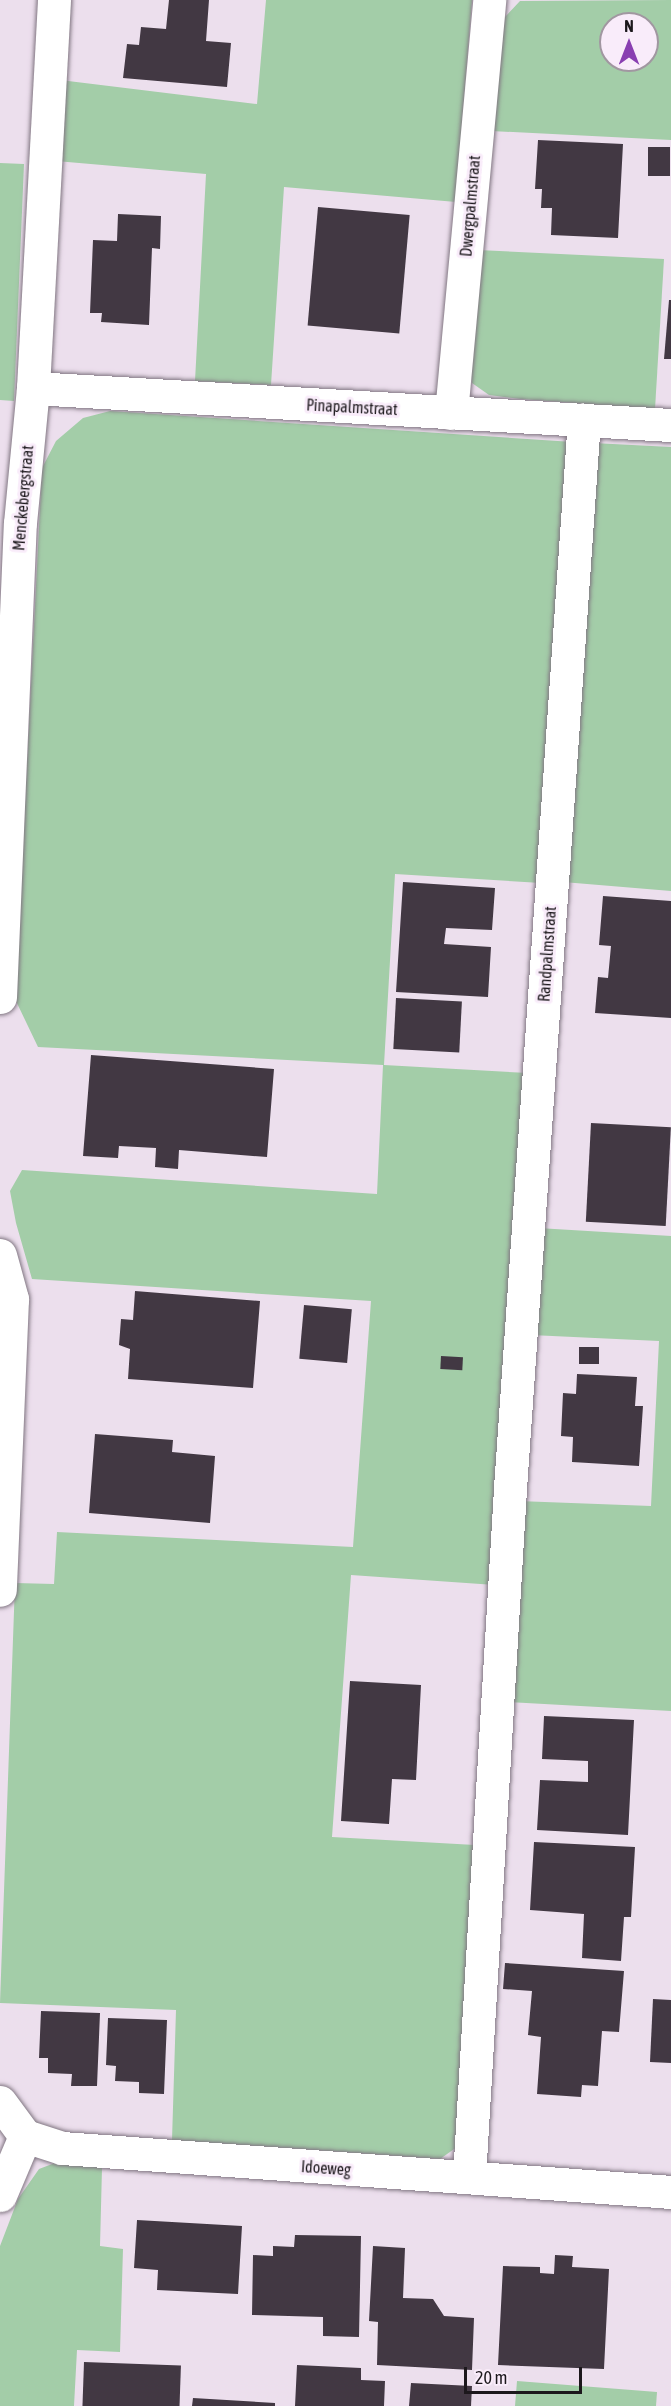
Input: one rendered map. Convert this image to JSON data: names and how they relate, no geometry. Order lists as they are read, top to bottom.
{
  "streets": {
    "street": [
      "Dwergpalmstraat",
      "Pinapalmstraat",
      "Menckebergstraat",
      "Randpalmstraat",
      "Idoeweg"
    ]
  },
  "crossings": [
    ["Dwergpalmstraat", "Pinapalmstraat"],
    ["Pinapalmstraat", "Menckebergstraat"],
    ["Pinapalmstraat", "Randpalmstraat"],
    ["Randpalmstraat", "Idoeweg"]
  ],
  "scale_bar": "20 m",
  "north": "top"
}
